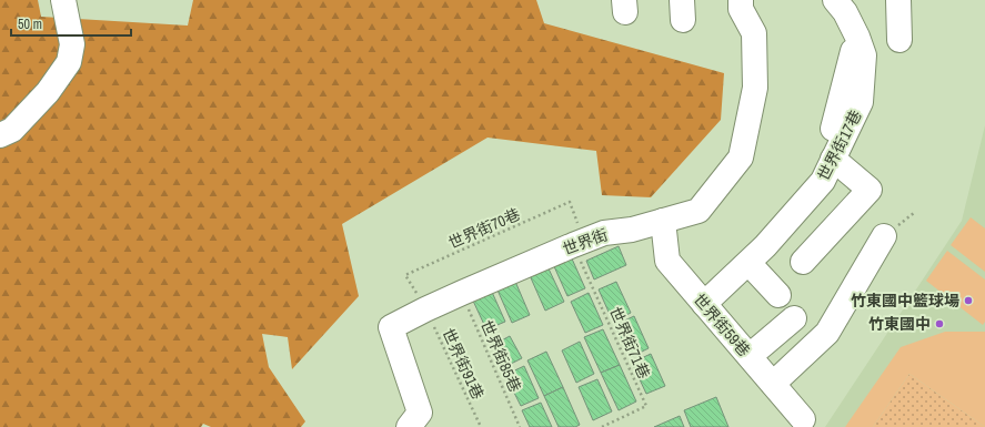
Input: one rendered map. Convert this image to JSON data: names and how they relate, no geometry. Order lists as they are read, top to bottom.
{
  "streets": {
    "street": ["世界街17巷", "世界街", "世界街59巷"],
    "path": [
      "世界街70巷",
      "世界街71巷",
      "世界街85巷",
      "世界街91巷"
    ]
  },
  "crossings": [
    ["世界街17巷", "世界街59巷"],
    ["世界街70巷", "世界街"],
    ["世界街70巷", "世界街71巷"],
    ["世界街70巷", "世界街91巷"],
    ["世界街", "世界街59巷"],
    ["世界街", "世界街71巷"],
    ["世界街", "世界街85巷"],
    ["世界街", "世界街91巷"]
  ],
  "places": ["竹東國中籃球場", "竹東國中"],
  "scale_bar": "50 m"
}
